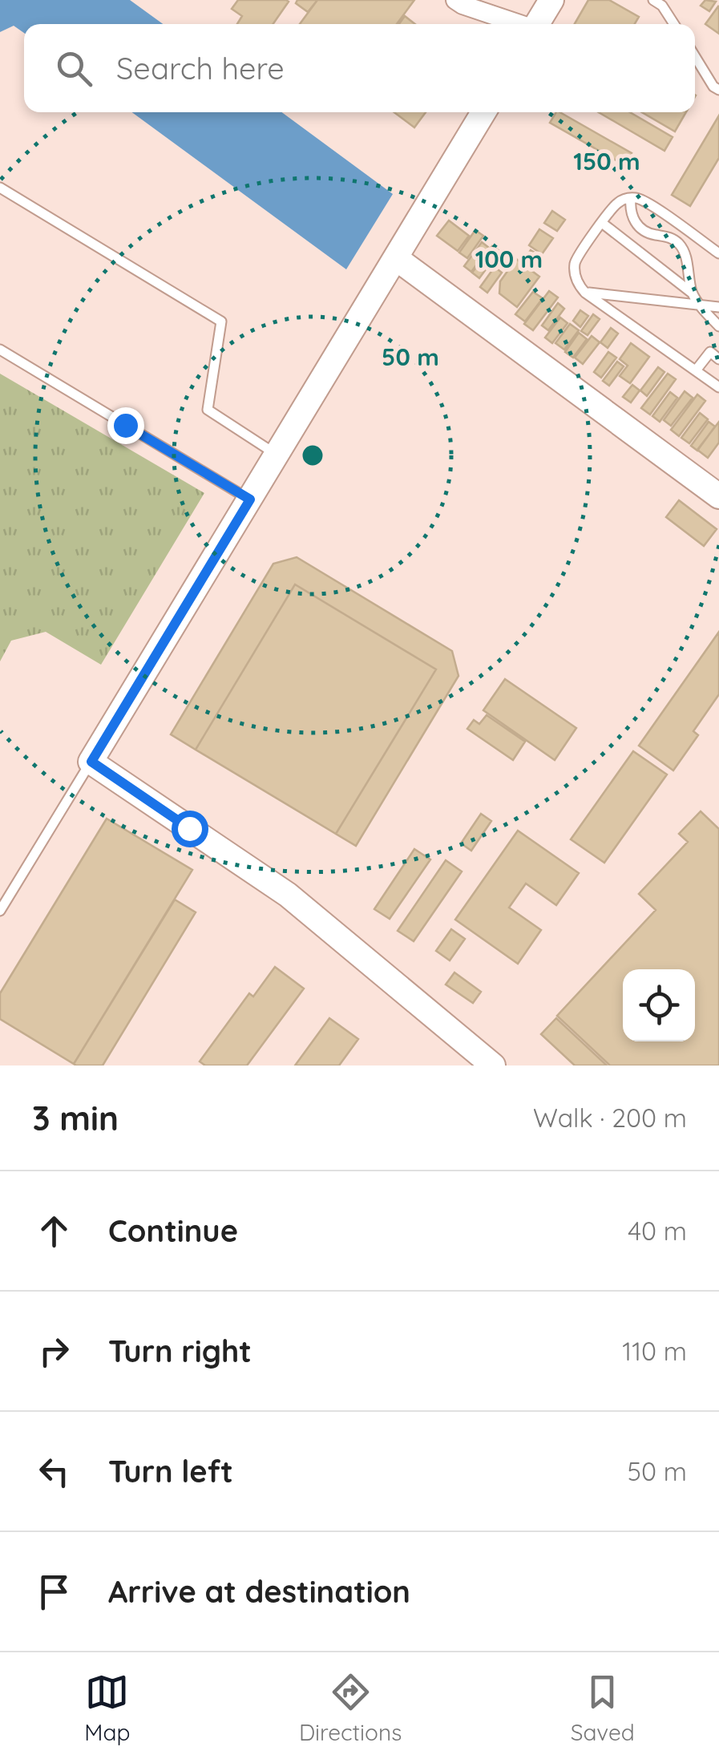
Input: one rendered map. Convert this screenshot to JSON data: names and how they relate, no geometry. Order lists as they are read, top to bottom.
{
  "page": {
    "search": "Search here",
    "heading": ["3 min", "Walk · 200 m"],
    "list": [
      ["Continue", "40 m"],
      ["Turn right", "110 m"],
      ["Turn left", "50 m"],
      "Arrive at destination"
    ],
    "nav": ["Map", "Directions", "Saved"]
  },
  "rings": ["150 m", "100 m", "50 m"]
}
